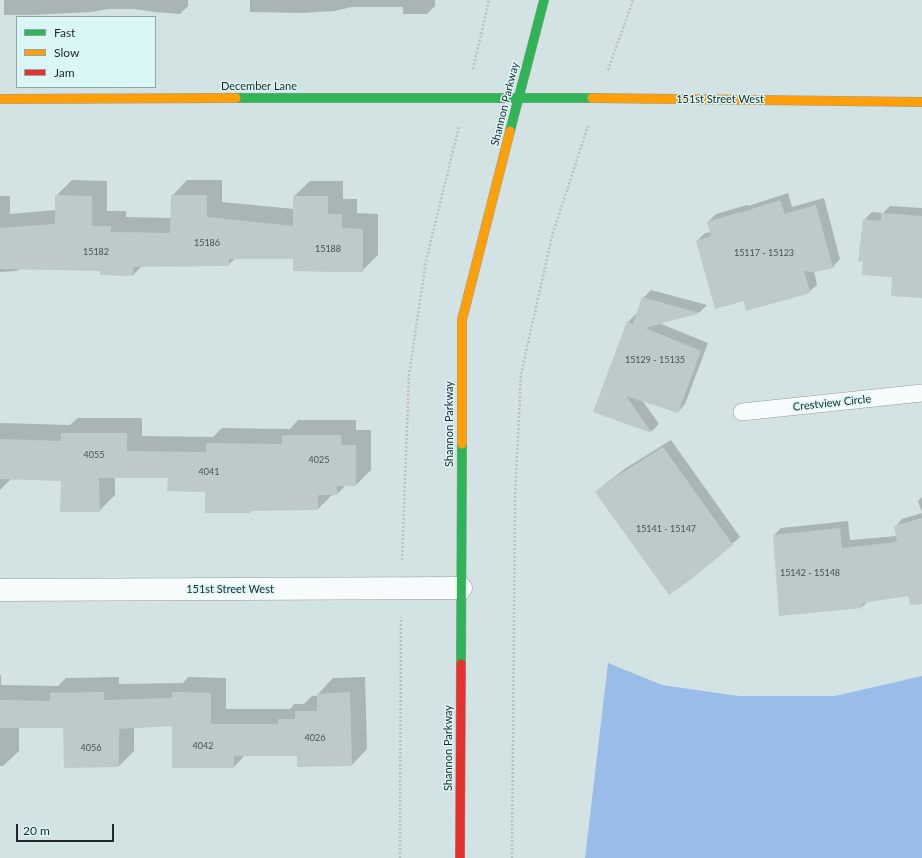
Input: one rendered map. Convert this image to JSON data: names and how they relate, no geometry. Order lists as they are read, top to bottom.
{
  "streets": {
    "street": ["December Lane", "151st Street West", "Shannon Parkway"],
    "lane": ["Crestview Circle"]
  },
  "crossings": [
    ["December Lane", "151st Street West"],
    ["December Lane", "Shannon Parkway"],
    ["151st Street West", "Shannon Parkway"]
  ],
  "house_numbers": [
    "15186",
    "15188",
    "15182",
    "15117 - 15123",
    "15129 - 15135",
    "4055",
    "4025",
    "4041",
    "15141 - 15147",
    "15142 - 15148",
    "4026",
    "4042",
    "4056"
  ],
  "legend": ["Fast", "Slow", "Jam"],
  "scale_bar": "20 m"
}
